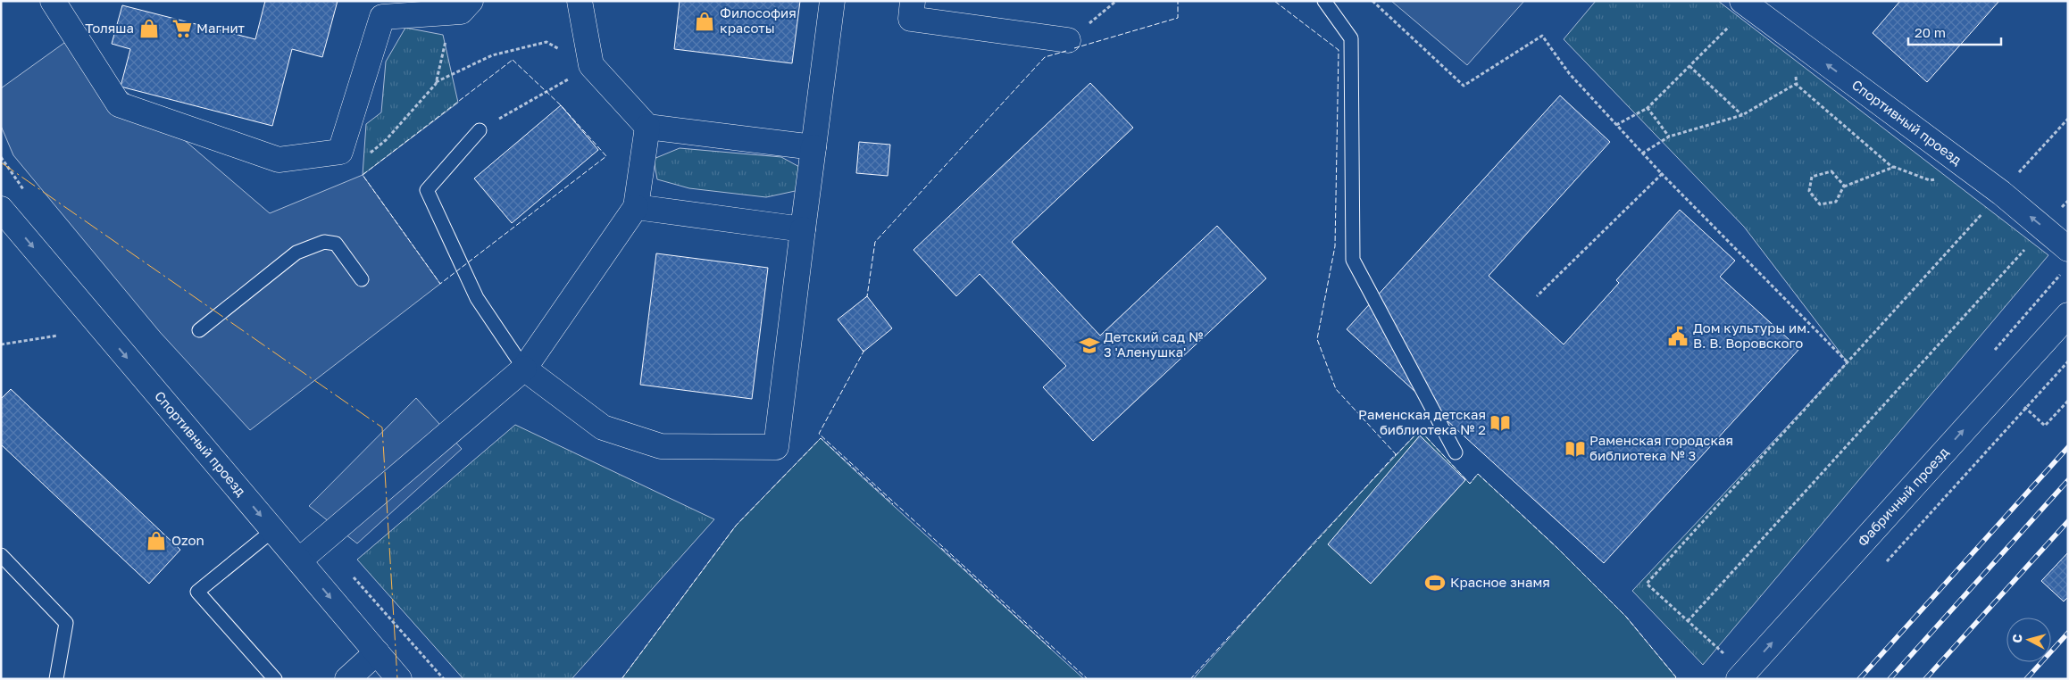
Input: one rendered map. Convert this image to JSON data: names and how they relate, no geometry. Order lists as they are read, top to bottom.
{
  "streets": {
    "street": ["Спортивный проезд", "Фабричный проезд"]
  },
  "one_way": ["Фабричный проезд"],
  "places": {
    "shop": ["Философия красоты", "Толяша", "Ozon"],
    "supermarket": ["Магнит"],
    "public building": ["Дом культуры им. В. В. Воровского"],
    "school or university": ["Детский сад № 3 'Аленушка'"],
    "library": ["Раменская детская библиотека № 2", "Раменская городская библиотека № 3"],
    "sports": ["Красное знамя"]
  },
  "scale_bar": "20 m",
  "north": "left"
}
